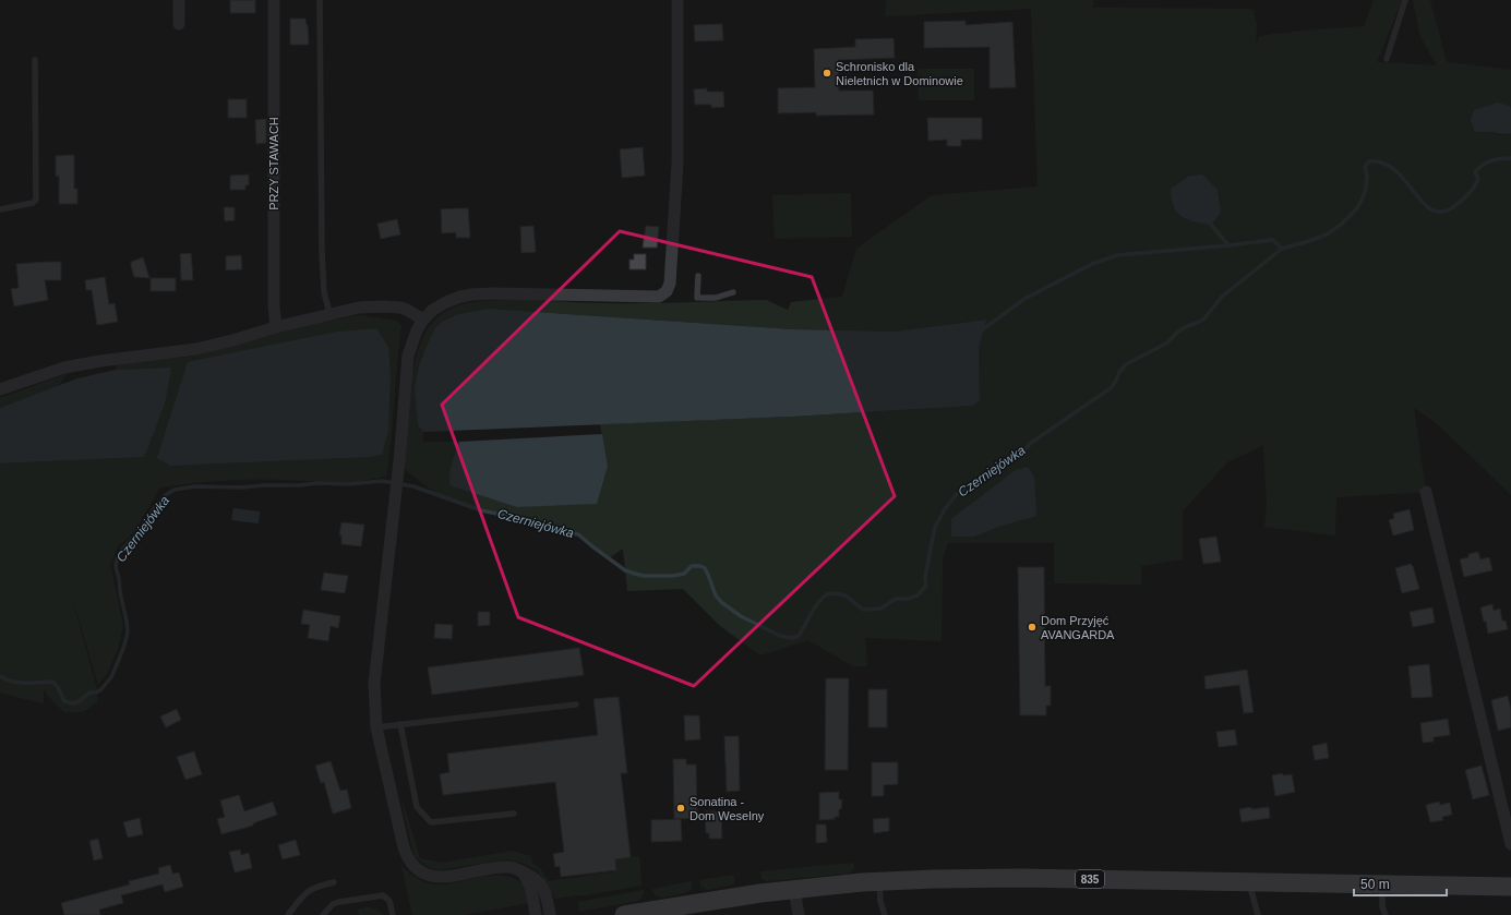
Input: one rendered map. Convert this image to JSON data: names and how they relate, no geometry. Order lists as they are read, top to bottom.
{
  "streets": {
    "main road": ["835"],
    "street": ["PRZY STAWACH"]
  },
  "water": ["Czerniejówka"],
  "places": ["Schronisko dla Nieletnich w Dominowie", "Dom Przyjęć AVANGARDA", "Sonatina - Dom Weselny"],
  "scale_bar": "50 m"
}
